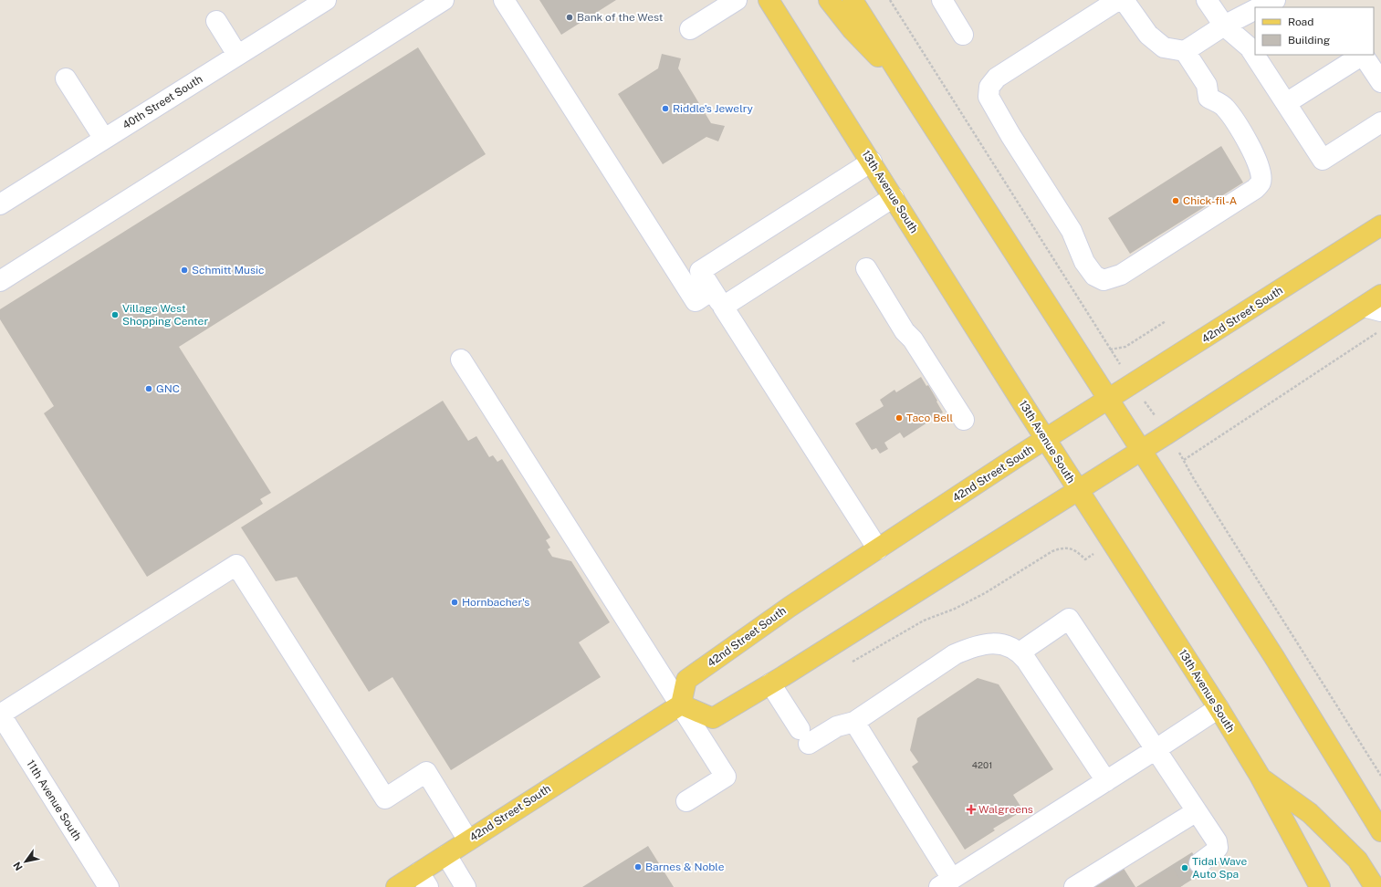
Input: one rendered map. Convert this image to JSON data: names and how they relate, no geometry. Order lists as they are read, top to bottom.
{
  "streets": {
    "main road": ["13th Avenue South", "42nd Street South"],
    "street": ["40th Street South", "11th Avenue South"]
  },
  "crossings": [
    ["13th Avenue South", "42nd Street South"]
  ],
  "places": {
    "other": [
      "Bank of the West",
      "Riddle's Jewelry",
      "Chick-fil-A",
      "Schmitt Music",
      "Village West Shopping Center",
      "GNC",
      "Taco Bell",
      "Hornbacher's",
      "Barnes & Noble",
      "Tidal Wave Auto Spa"
    ],
    "health": ["Walgreens"]
  },
  "house_numbers": ["4201"],
  "legend": ["Road", "Building"],
  "north": "bottom left"
}
